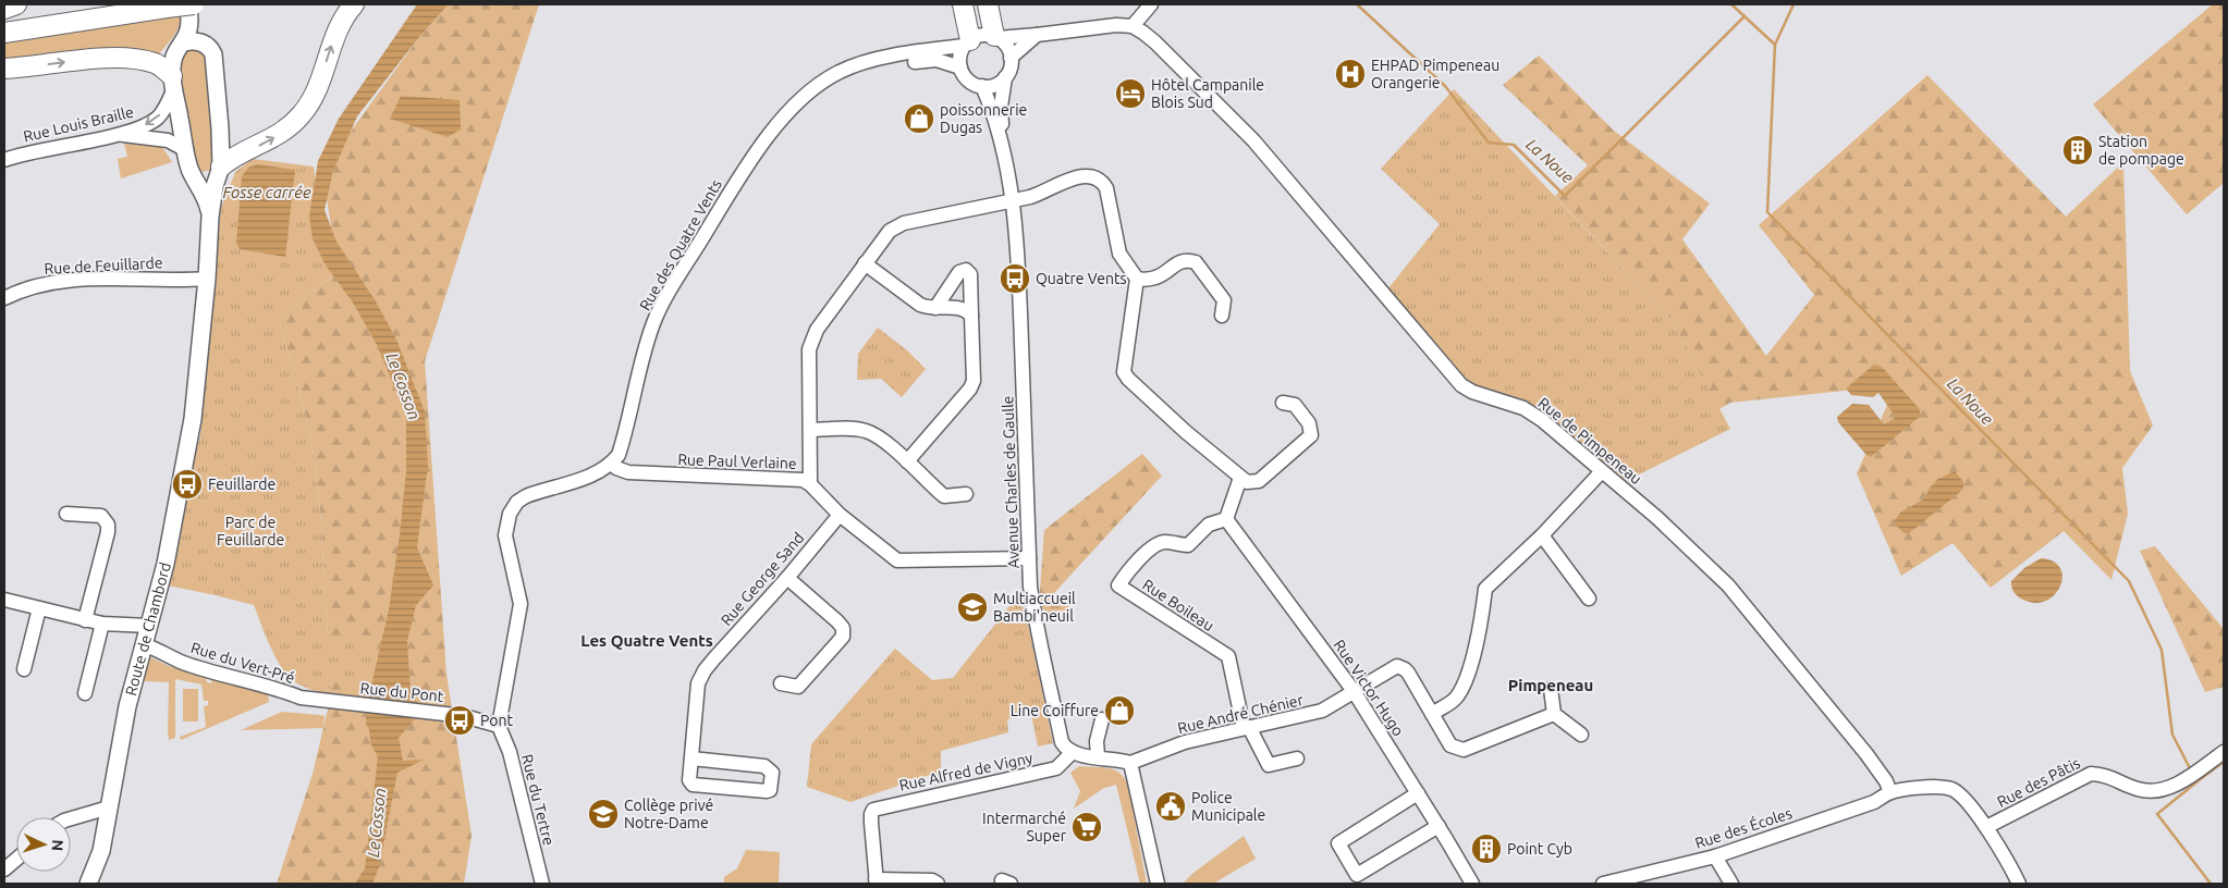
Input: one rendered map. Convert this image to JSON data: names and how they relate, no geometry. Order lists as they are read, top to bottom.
{
  "streets": {
    "main road": ["Route de Chambord"],
    "street": [
      "Rue Louis Braille",
      "Rue des Quatre Vents",
      "Rue de Feuillarde",
      "Rue de Pimpeneau",
      "Rue Paul Verlaine",
      "Avenue Charles de Gaulle",
      "Rue George Sand",
      "Rue Boileau",
      "Rue du Vert-Pré",
      "Rue Victor Hugo",
      "Rue du Pont",
      "Rue André Chénier",
      "Rue Alfred de Vigny",
      "Rue des Pâtis",
      "Rue du Tertre",
      "Rue des Écoles"
    ]
  },
  "crossings": [
    ["Rue des Quatre Vents", "Rue de Pimpeneau"],
    ["Rue des Quatre Vents", "Rue Paul Verlaine"],
    ["Rue des Quatre Vents", "Avenue Charles de Gaulle"],
    ["Rue de Feuillarde", "Route de Chambord"],
    ["Rue de Pimpeneau", "Rue des Écoles"],
    ["Rue Paul Verlaine", "Avenue Charles de Gaulle"],
    ["Rue Paul Verlaine", "Rue George Sand"],
    ["Avenue Charles de Gaulle", "Rue Alfred de Vigny"],
    ["Rue Boileau", "Rue Victor Hugo"],
    ["Rue Boileau", "Rue André Chénier"],
    ["Route de Chambord", "Rue du Vert-Pré"],
    ["Rue du Vert-Pré", "Rue du Pont"],
    ["Rue Victor Hugo", "Rue André Chénier"],
    ["Rue du Pont", "Rue du Tertre"],
    ["Rue des Pâtis", "Rue des Écoles"]
  ],
  "one_way": ["Rue Louis Braille"],
  "districts": ["Les Quatre Vents", "Pimpeneau"],
  "water": ["La Noue", "Fosse carrée", "Le Cosson"],
  "parks": ["Parc de Feuillarde"],
  "places": {
    "hospital": ["EHPAD Pimpeneau Orangerie"],
    "hotel": ["Hôtel Campanile Blois Sud"],
    "shop": ["poissonnerie Dugas", "Line Coiffure"],
    "building": ["Station de pompage", "Point Cyb"],
    "bus stop": ["Quatre Vents", "Feuillarde", "Pont"],
    "school or university": ["Multiaccueil Bambi'neuil", "Collège privé Notre-Dame"],
    "public building": ["Police Municipale"],
    "supermarket": ["Intermarché Super"]
  },
  "north": "right"
}
